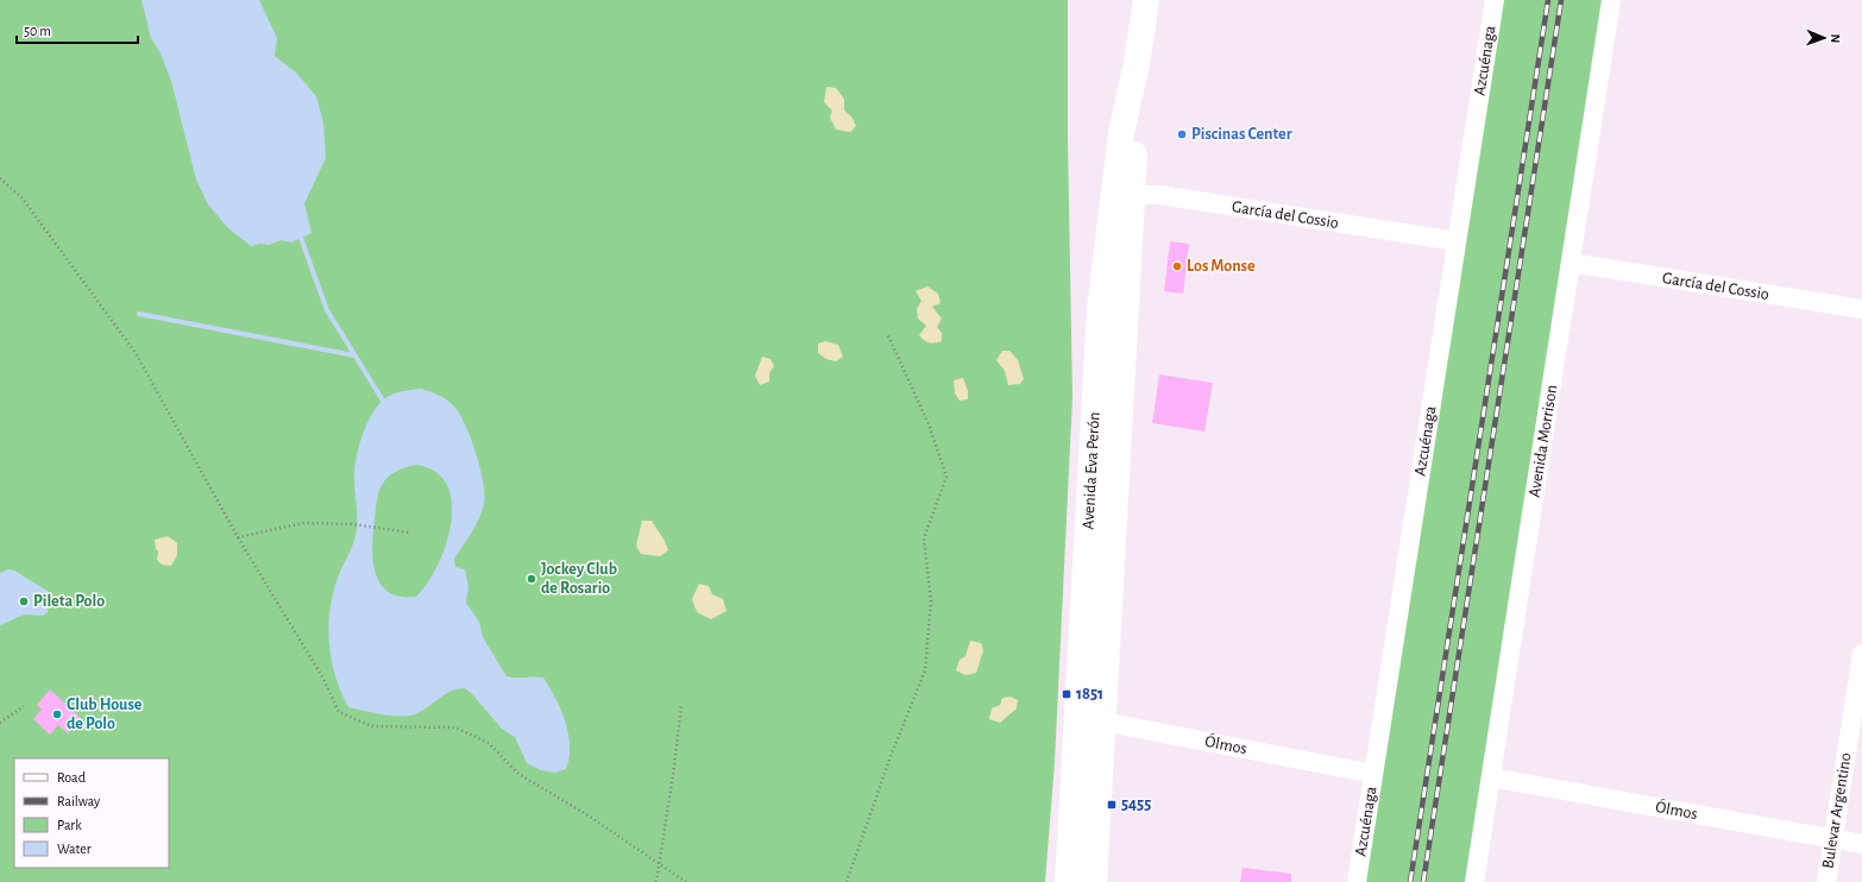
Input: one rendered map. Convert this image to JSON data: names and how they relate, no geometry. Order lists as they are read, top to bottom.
{
  "streets": {
    "main road": ["Avenida Eva Perón"],
    "street": [
      "Azcuénaga",
      "García del Cossio",
      "Avenida Morrison",
      "Ólmos",
      "Bulevar Argentino"
    ]
  },
  "crossings": [
    ["Azcuénaga", "García del Cossio"],
    ["Azcuénaga", "Ólmos"],
    ["García del Cossio", "Avenida Morrison"],
    ["García del Cossio", "Avenida Eva Perón"],
    ["Avenida Morrison", "Ólmos"],
    ["Avenida Eva Perón", "Ólmos"],
    ["Ólmos", "Bulevar Argentino"]
  ],
  "places": {
    "other": [
      "Piscinas Center",
      "Los Monse",
      "Jockey Club de Rosario",
      "Pileta Polo",
      "Club House de Polo"
    ],
    "transit": ["1851", "5455"]
  },
  "legend": [
    "Road",
    "Railway",
    "Park",
    "Water"
  ],
  "scale_bar": "50 m",
  "north": "right"
}
